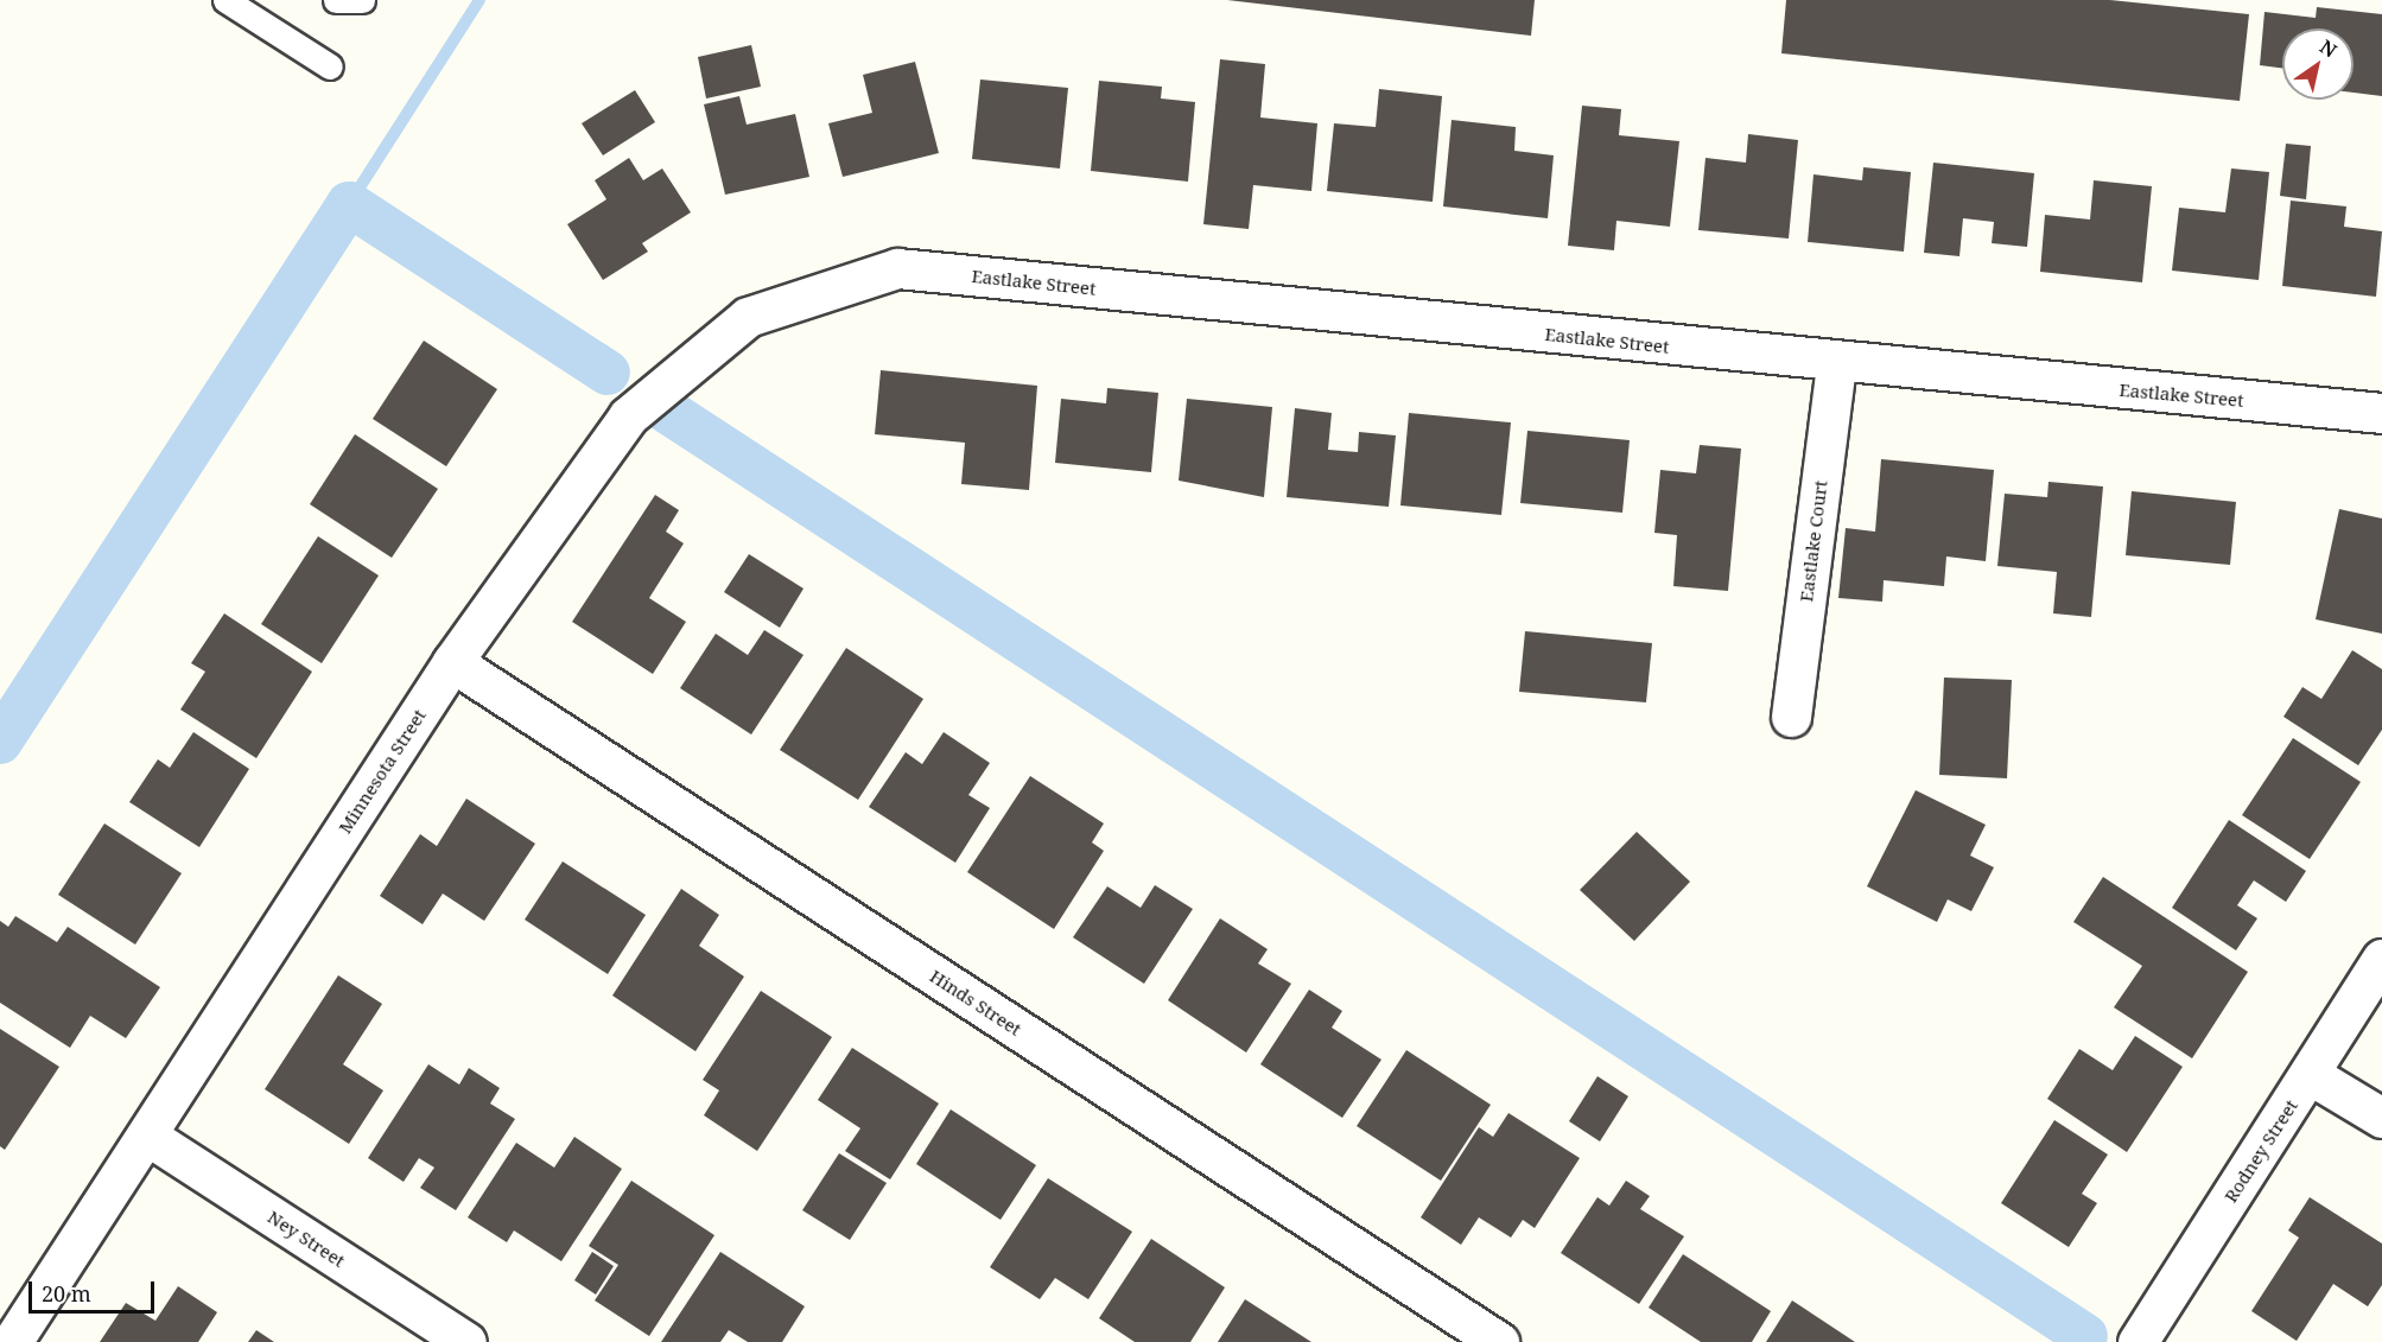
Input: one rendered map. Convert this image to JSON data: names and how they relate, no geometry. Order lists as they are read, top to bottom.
{
  "streets": {
    "street": [
      "Eastlake Street",
      "Eastlake Court",
      "Minnesota Street",
      "Hinds Street",
      "Rodney Street",
      "Ney Street"
    ]
  },
  "crossings": [
    ["Eastlake Street", "Eastlake Court"],
    ["Eastlake Street", "Minnesota Street"],
    ["Minnesota Street", "Hinds Street"],
    ["Minnesota Street", "Ney Street"]
  ],
  "scale_bar": "20 m",
  "north": "top right"
}
